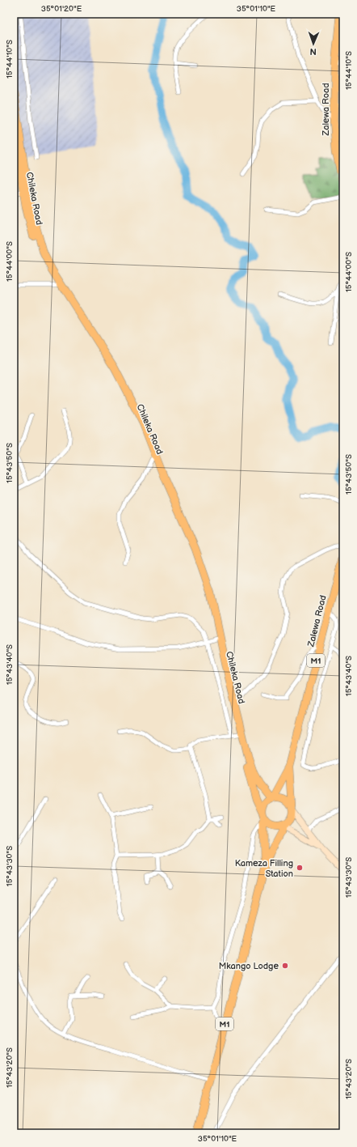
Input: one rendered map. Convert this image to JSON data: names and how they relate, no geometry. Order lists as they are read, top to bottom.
{
  "streets": {
    "highway": ["Zalewa Road", "Chileka Road", "M1"]
  },
  "crossings": [
    ["Zalewa Road", "Chileka Road"],
    ["Zalewa Road", "M1"],
    ["Chileka Road", "M1"]
  ],
  "places": ["Kameza Filling Station", "Mkango Lodge"],
  "north": "bottom",
  "coordinates": [
    "35°01'20\"E",
    "35°01'10\"E",
    "15°44'10\"S",
    "15°44'00\"S",
    "15°43'50\"S",
    "15°43'40\"S",
    "15°43'30\"S",
    "15°43'20\"S"
  ]
}
